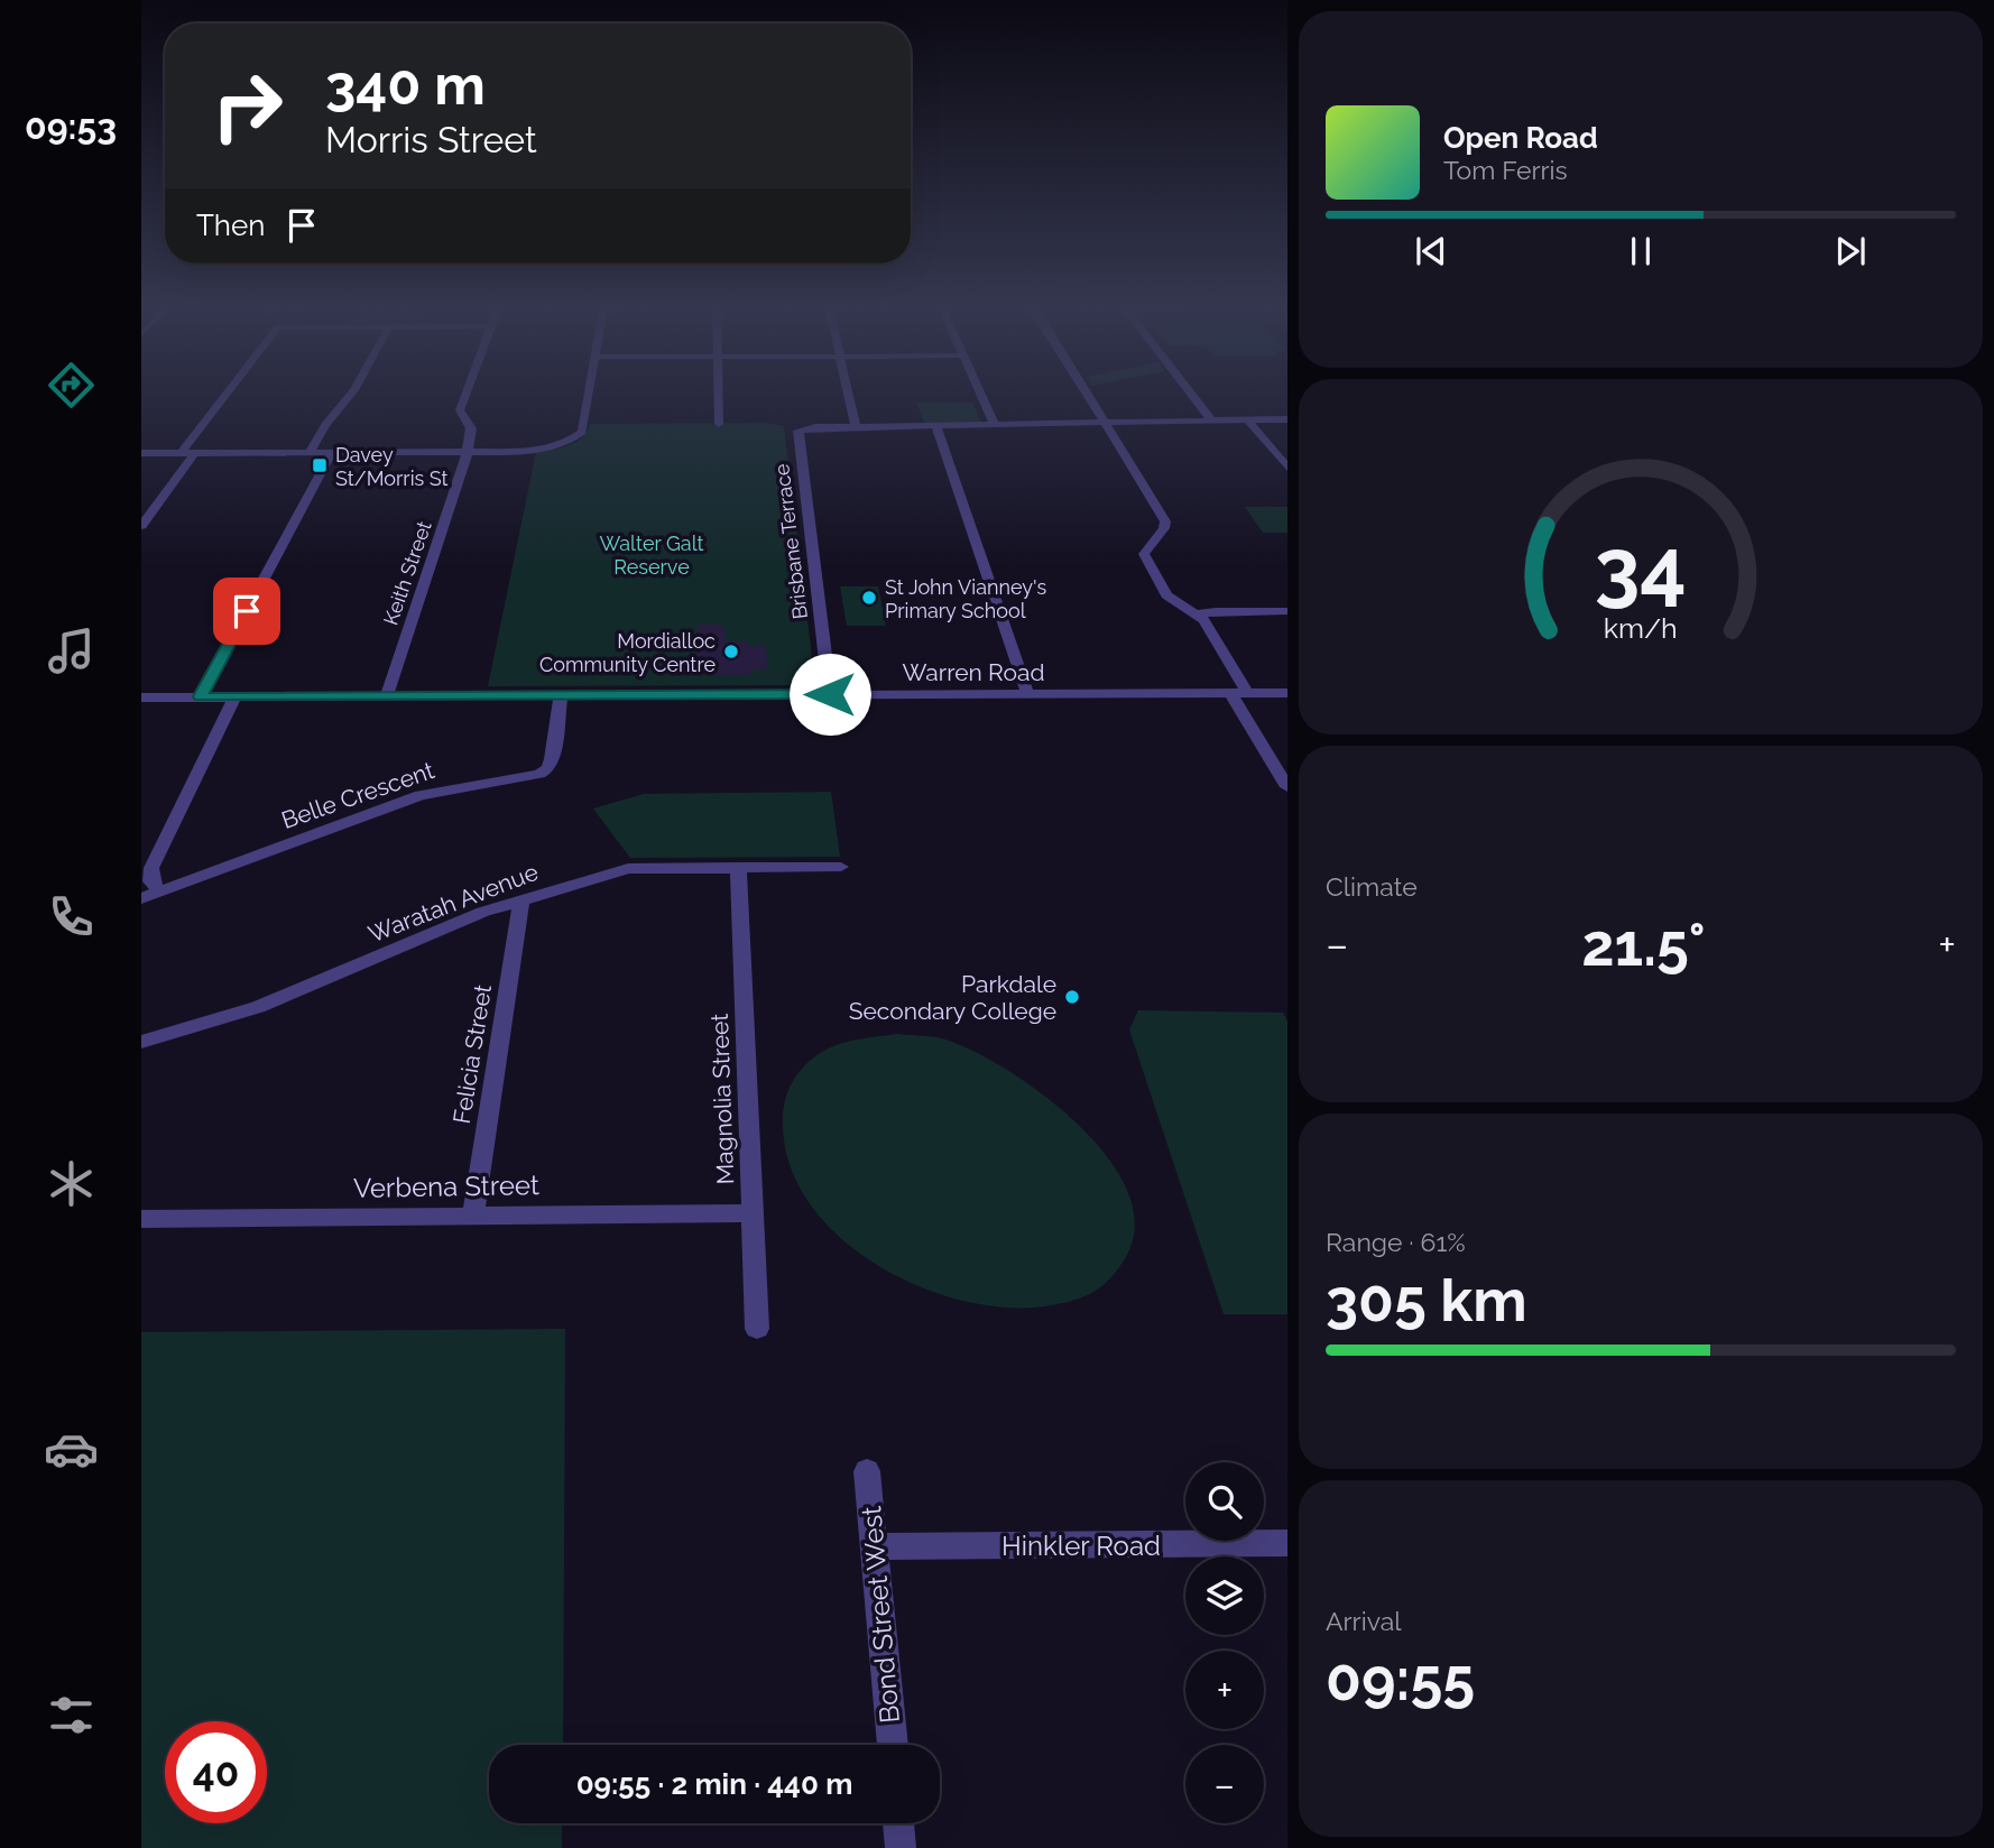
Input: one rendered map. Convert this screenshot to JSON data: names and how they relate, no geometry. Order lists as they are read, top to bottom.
{
  "streets": {
    "street": [
      "Brisbane Terrace",
      "Keith Street",
      "Warren Road",
      "Belle Crescent",
      "Waratah Avenue",
      "Felicia Street",
      "Magnolia Street",
      "Verbena Street",
      "Hinkler Road",
      "Bond Street West"
    ]
  },
  "crossings": [
    ["Brisbane Terrace", "Warren Road"],
    ["Keith Street", "Warren Road"],
    ["Warren Road", "Belle Crescent"],
    ["Waratah Avenue", "Felicia Street"],
    ["Waratah Avenue", "Magnolia Street"],
    ["Felicia Street", "Verbena Street"],
    ["Magnolia Street", "Verbena Street"],
    ["Hinkler Road", "Bond Street West"]
  ],
  "parks": ["Walter Galt Reserve"],
  "places": {
    "transit": ["Davey St/Morris St"],
    "other": ["St John Vianney's Primary School", "Mordialloc Community Centre", "Parkdale Secondary College"]
  },
  "page": {
    "tabs": "09:53",
    "turn": ["340 m", "Morris Street"],
    "song": ["Open Road", "Tom Ferris"],
    "then": "Then",
    "tile": [
      "Climate",
      ["Range · 61%", "305 km"],
      ["Arrival", "09:55"]
    ],
    "heat": ["−", "21.5°", "+"],
    "map_buttons": ["+", "−"],
    "limit": "40",
    "trip": "09:55 · 2 min · 440 m",
    "gauge": ["34", "km/h"]
  }
}
